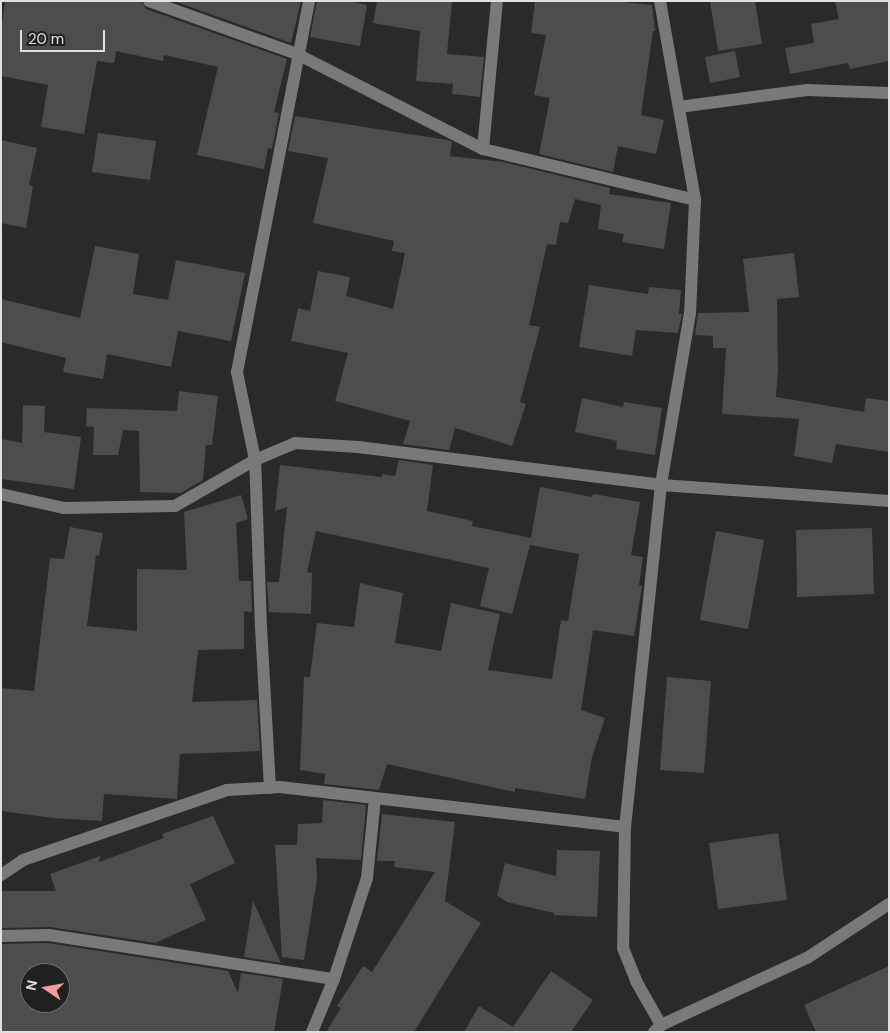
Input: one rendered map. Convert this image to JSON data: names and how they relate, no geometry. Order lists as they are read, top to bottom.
{
  "scale_bar": "20 m",
  "north": "left"
}
